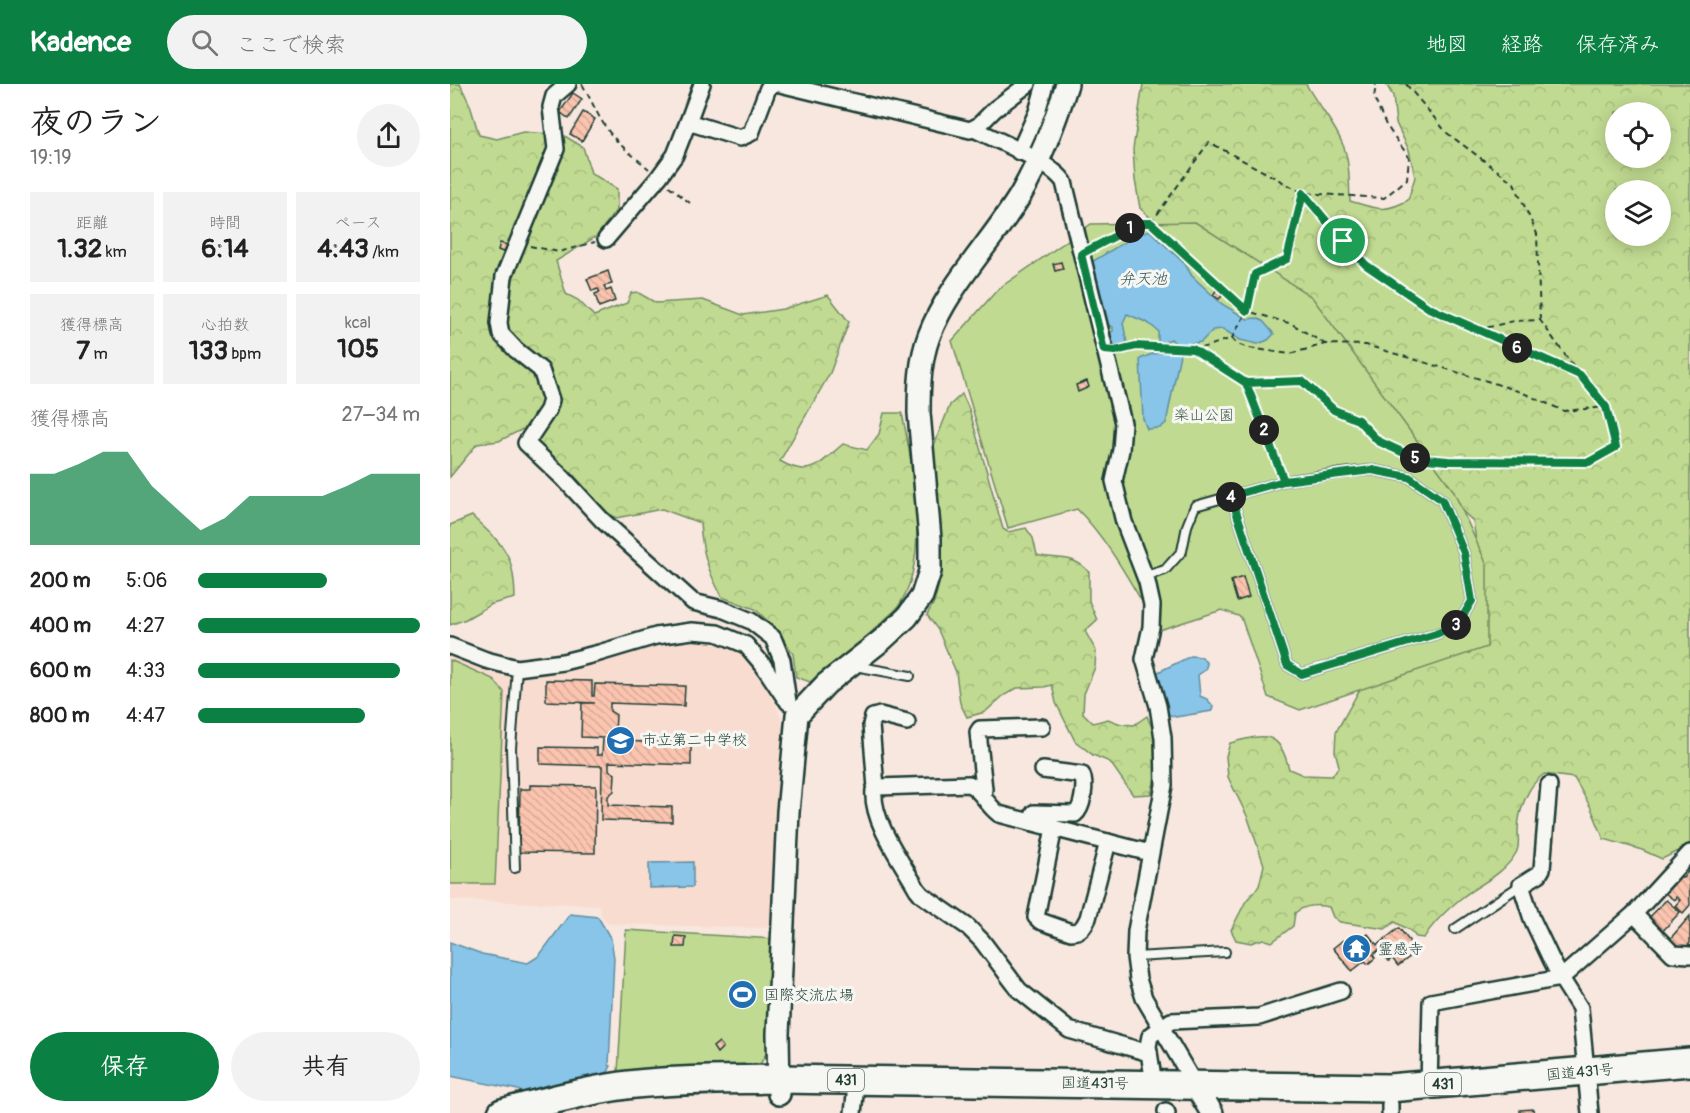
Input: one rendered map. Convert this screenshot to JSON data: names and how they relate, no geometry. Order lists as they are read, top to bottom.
{
  "streets": {
    "highway": ["国道431号", "431"]
  },
  "water": ["弁天池"],
  "parks": ["楽山公園"],
  "places": {
    "school or university": ["市立第二中学校"],
    "temple": ["霊感寺"],
    "sports": ["国際交流広場"]
  },
  "page": {
    "header": "Kadence",
    "search": "ここで検索",
    "nav": ["地図", "経路", "保存済み"],
    "heading": ["夜のラン", "19:19"],
    "stats": [
      ["距離", "1.32 km"],
      ["時間", "6:14"],
      ["ペース", "4:43 /km"],
      ["獲得標高", "7 m"],
      ["心拍数", "133 bpm"],
      ["kcal", "105"]
    ],
    "pins": [
      "1",
      "6",
      "2",
      "5",
      "4",
      "3"
    ],
    "chart": ["獲得標高", "27–34 m"],
    "list": [
      {
        "name": "200 m",
        "note": "5:06"
      },
      {
        "name": "400 m",
        "note": "4:27"
      },
      {
        "name": "600 m",
        "note": "4:33"
      },
      {
        "name": "800 m",
        "note": "4:47"
      }
    ],
    "buttons": ["保存", "共有"]
  }
}
